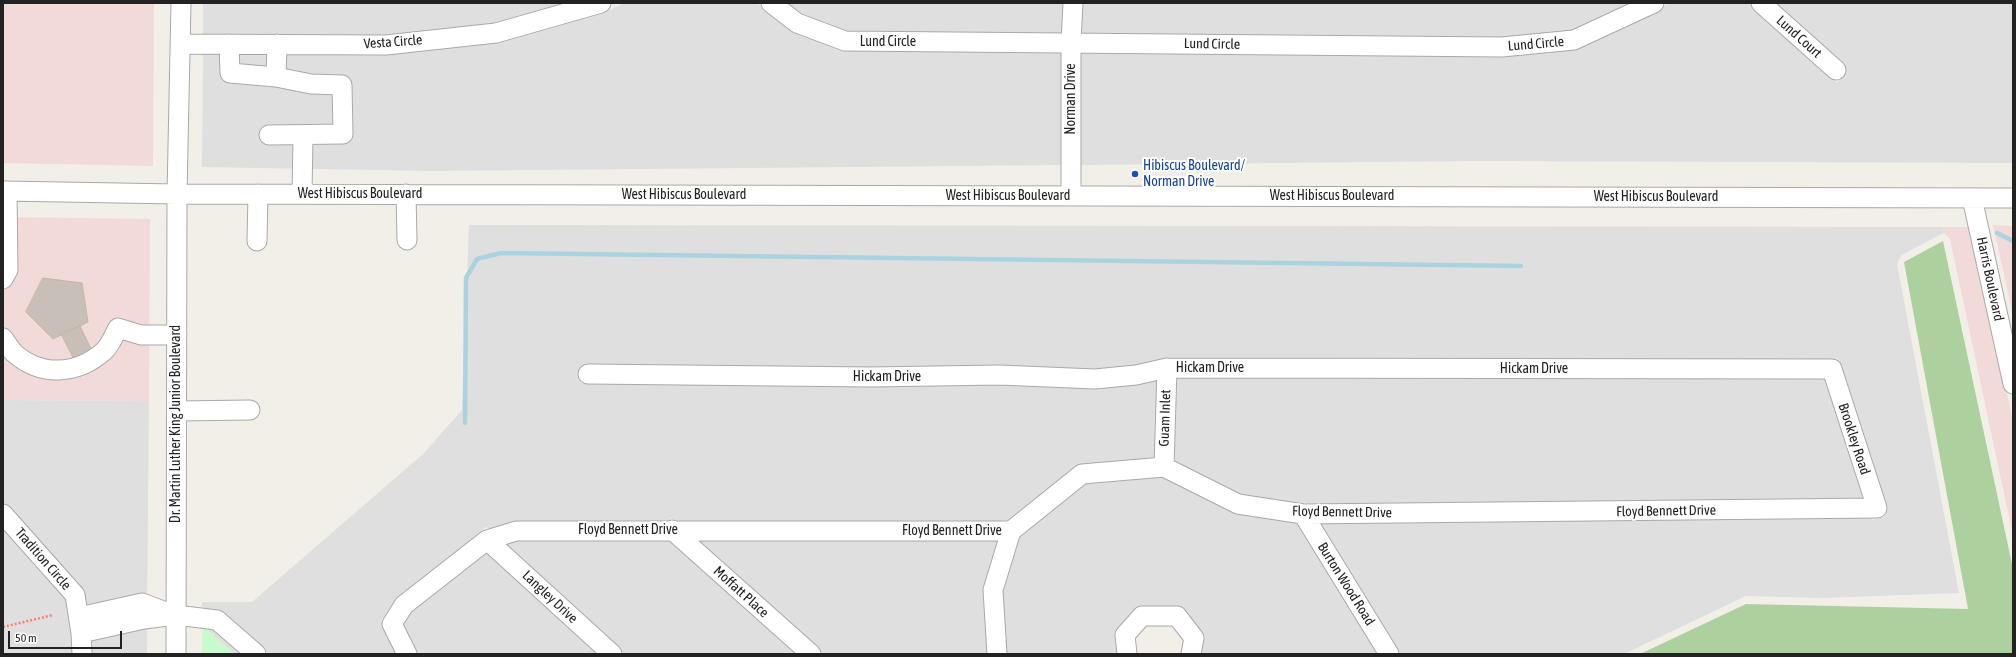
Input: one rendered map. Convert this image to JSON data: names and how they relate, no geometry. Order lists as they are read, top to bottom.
{
  "streets": {
    "street": [
      "Lund Court",
      "Vesta Circle",
      "Lund Circle",
      "Norman Drive",
      "West Hibiscus Boulevard",
      "Harris Boulevard",
      "Hickam Drive",
      "Guam Inlet",
      "Dr. Martin Luther King Junior Boulevard",
      "Brookley Road",
      "Floyd Bennett Drive",
      "Tradition Circle",
      "Burton Wood Road",
      "Moffatt Place",
      "Langley Drive"
    ]
  },
  "crossings": [
    ["Vesta Circle", "Dr. Martin Luther King Junior Boulevard"],
    ["Lund Circle", "Norman Drive"],
    ["Norman Drive", "West Hibiscus Boulevard"],
    ["West Hibiscus Boulevard", "Harris Boulevard"],
    ["West Hibiscus Boulevard", "Dr. Martin Luther King Junior Boulevard"],
    ["Hickam Drive", "Guam Inlet"],
    ["Hickam Drive", "Brookley Road"],
    ["Guam Inlet", "Floyd Bennett Drive"],
    ["Brookley Road", "Floyd Bennett Drive"],
    ["Floyd Bennett Drive", "Burton Wood Road"],
    ["Floyd Bennett Drive", "Moffatt Place"],
    ["Floyd Bennett Drive", "Langley Drive"]
  ],
  "places": ["Hibiscus Boulevard/ Norman Drive"],
  "scale_bar": "50 m"
}
